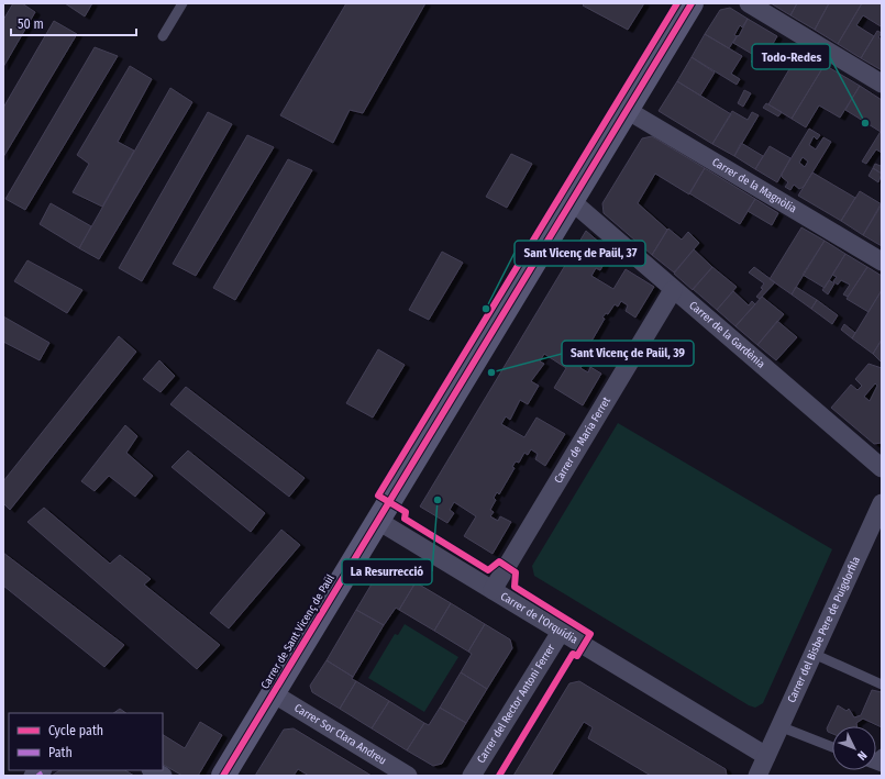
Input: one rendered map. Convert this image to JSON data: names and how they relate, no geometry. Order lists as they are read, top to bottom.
{
  "streets": {
    "street": [
      "Carrer de la Magnòlia",
      "Carrer de la Gardènia",
      "Carrer de Maria Ferret",
      "Carrer de l'Orquídia",
      "Carrer del Bisbe Pere de Puigdorfila",
      "Carrer de Sant Vicenç de Paül",
      "Carrer del Rector Antoni Ferrer",
      "Carrer Sor Clara Andreu"
    ]
  },
  "crossings": [
    ["Carrer de la Magnòlia", "Carrer de Sant Vicenç de Paül"],
    ["Carrer de la Gardènia", "Carrer de Maria Ferret"],
    ["Carrer de la Gardènia", "Carrer de Sant Vicenç de Paül"],
    ["Carrer de Maria Ferret", "Carrer de l'Orquídia"],
    ["Carrer de l'Orquídia", "Carrer del Bisbe Pere de Puigdorfila"],
    ["Carrer de l'Orquídia", "Carrer de Sant Vicenç de Paül"],
    ["Carrer de l'Orquídia", "Carrer del Rector Antoni Ferrer"],
    ["Carrer de Sant Vicenç de Paül", "Carrer Sor Clara Andreu"]
  ],
  "places": [
    "Todo-Redes",
    "Sant Vicenç de Paül, 37",
    "Sant Vicenç de Paül, 39",
    "La Resurrecció"
  ],
  "legend": ["Cycle path", "Path"],
  "scale_bar": "50 m",
  "north": "bottom right"
}
